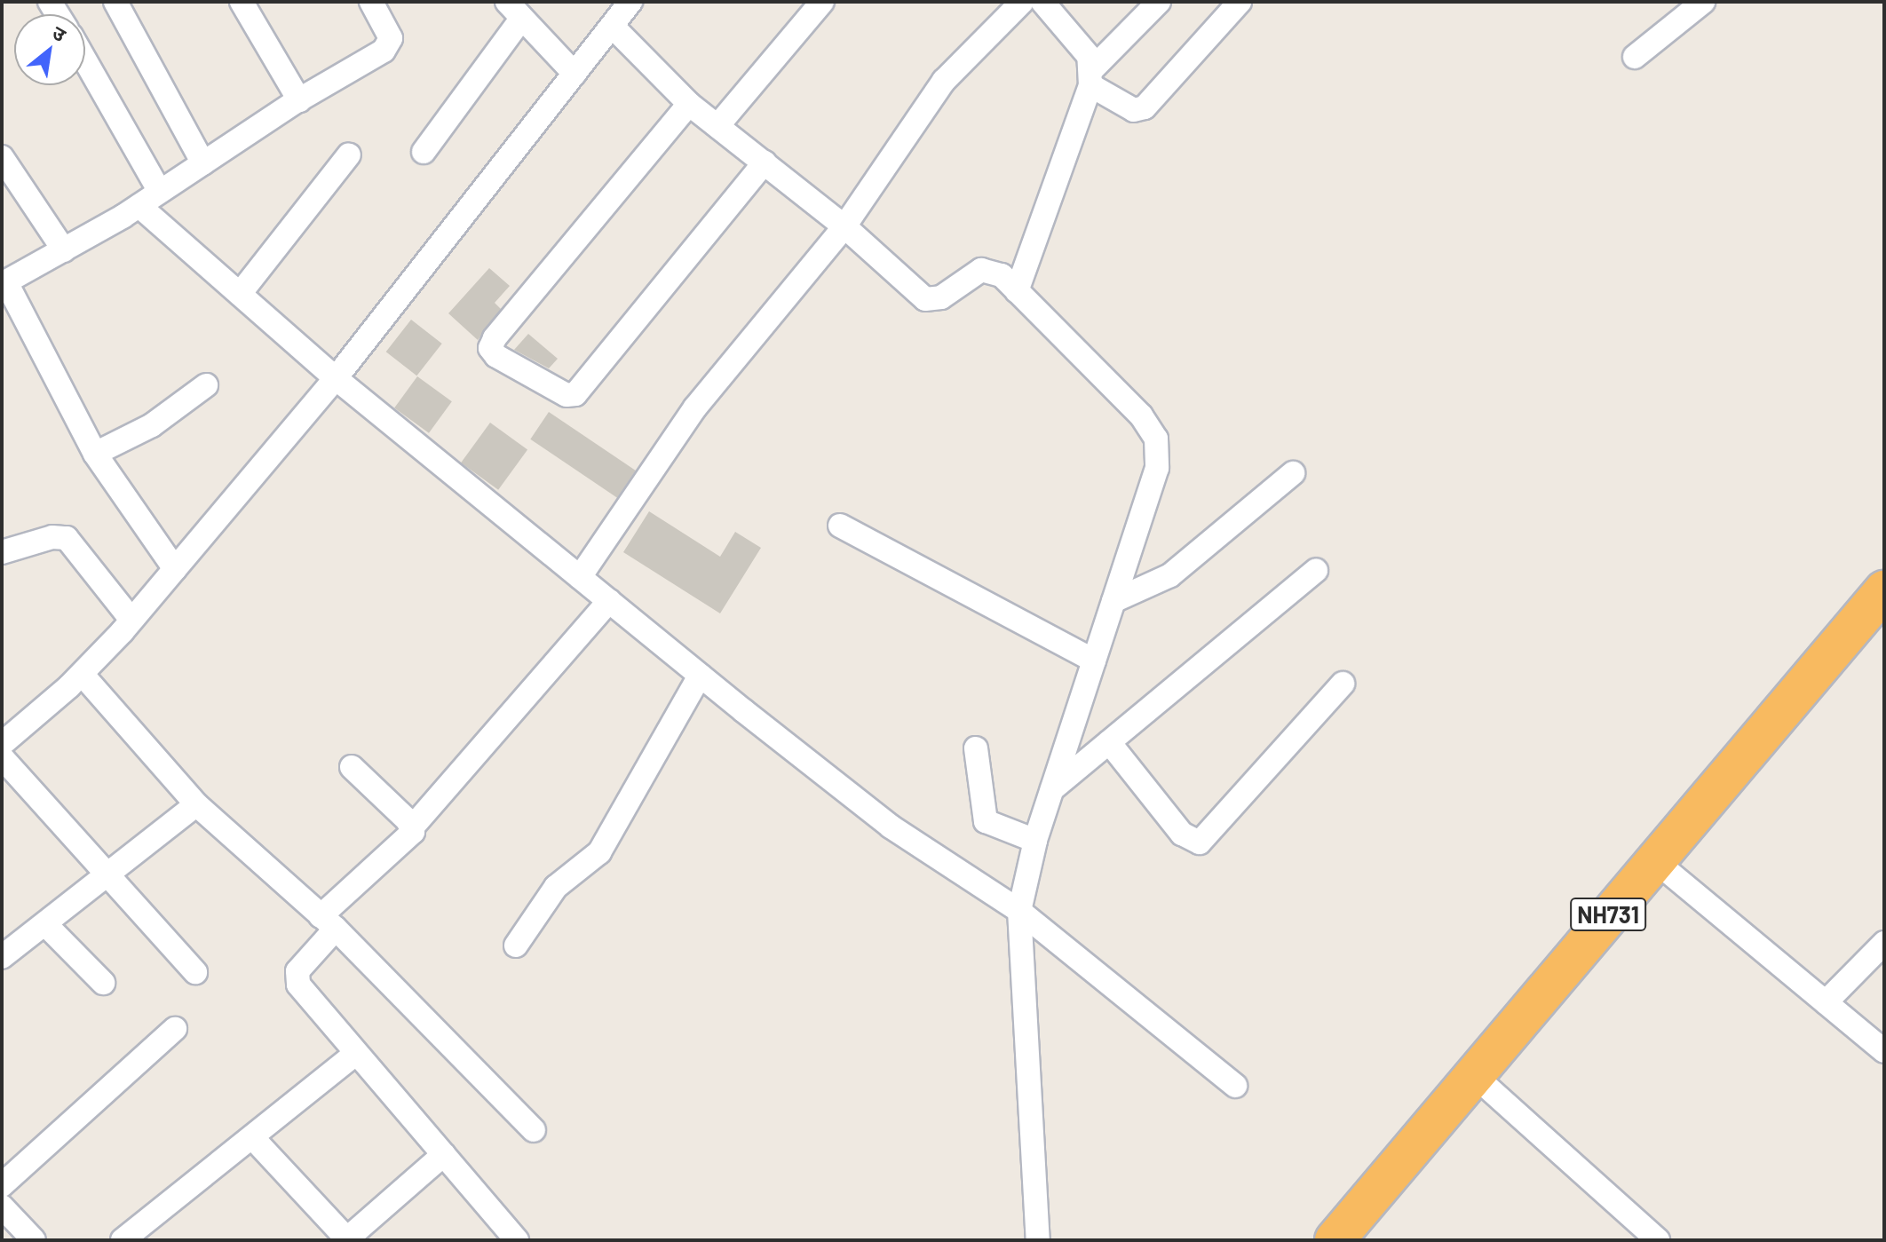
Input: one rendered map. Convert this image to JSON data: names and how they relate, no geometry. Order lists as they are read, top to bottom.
{
  "streets": {
    "highway": ["NH731"]
  },
  "north": "top right"
}
